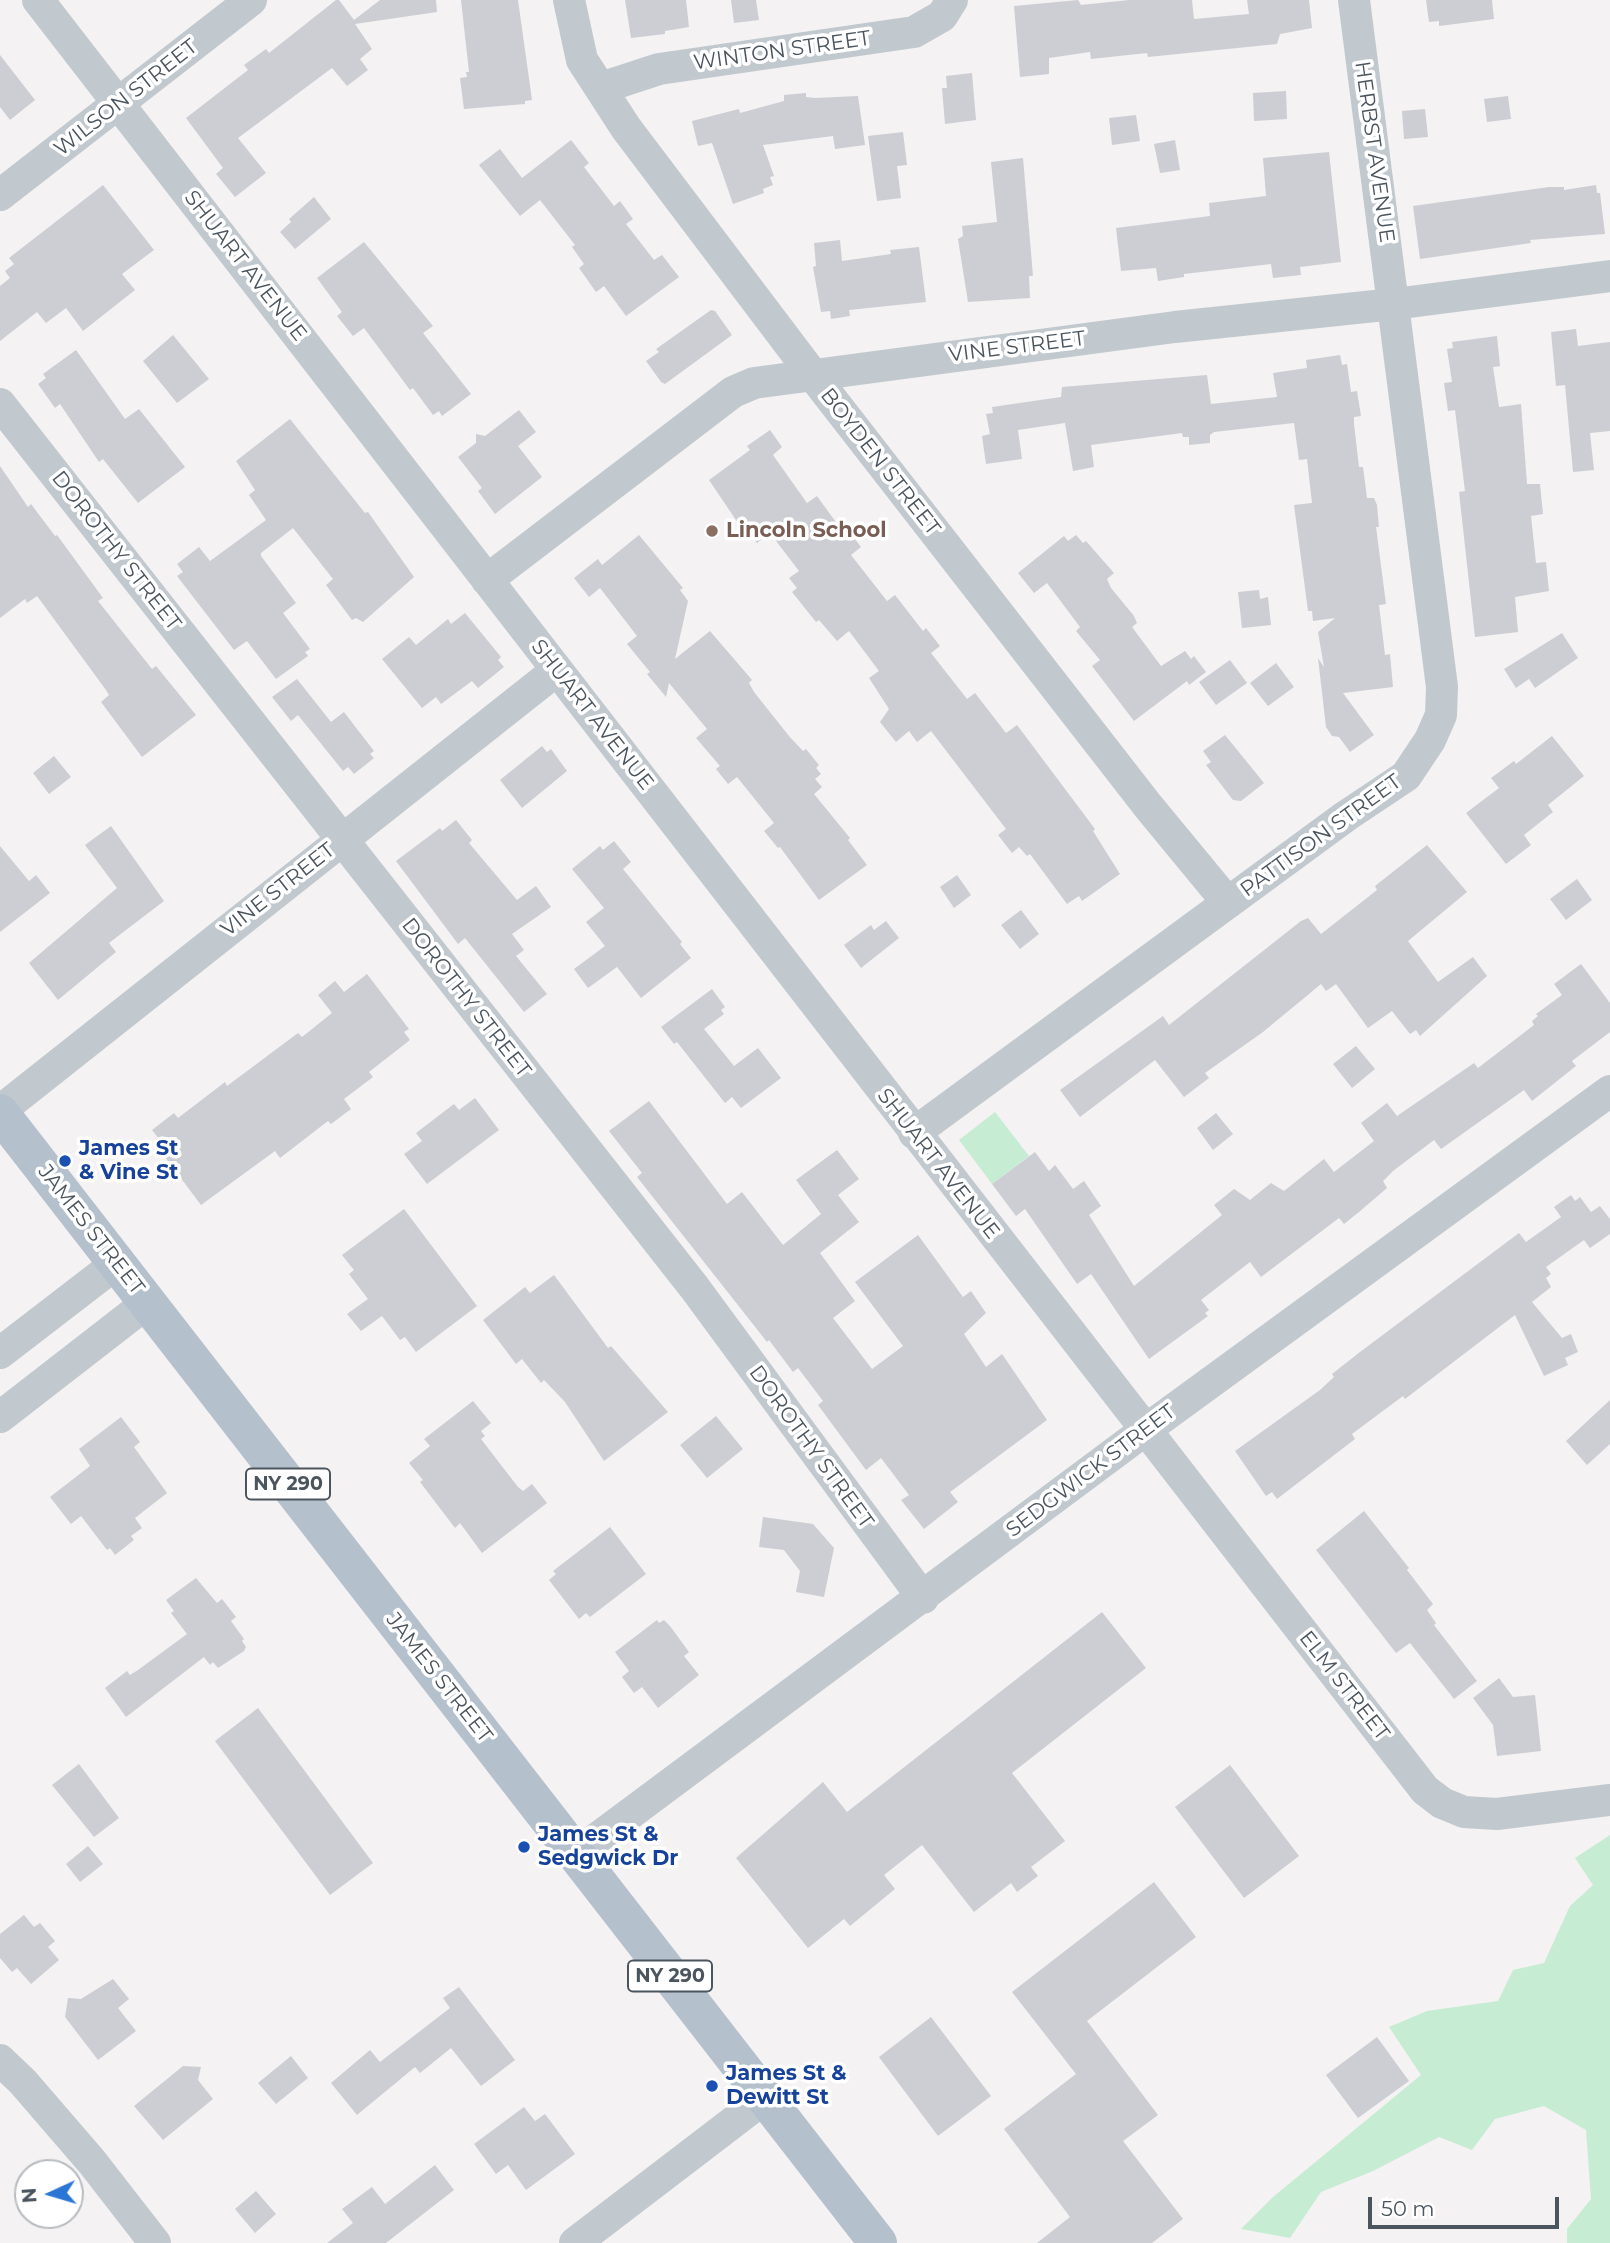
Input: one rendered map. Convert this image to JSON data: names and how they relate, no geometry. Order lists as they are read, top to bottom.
{
  "streets": {
    "main road": ["JAMES STREET", "NY 290"],
    "street": [
      "WINTON STREET",
      "WILSON STREET",
      "HERBST AVENUE",
      "SHUART AVENUE",
      "VINE STREET",
      "BOYDEN STREET",
      "DOROTHY STREET",
      "PATTISON STREET",
      "SEDGWICK STREET",
      "ELM STREET"
    ]
  },
  "crossings": [
    ["WINTON STREET", "BOYDEN STREET"],
    ["WILSON STREET", "SHUART AVENUE"],
    ["HERBST AVENUE", "VINE STREET"],
    ["HERBST AVENUE", "PATTISON STREET"],
    ["SHUART AVENUE", "VINE STREET"],
    ["SHUART AVENUE", "PATTISON STREET"],
    ["SHUART AVENUE", "SEDGWICK STREET"],
    ["SHUART AVENUE", "ELM STREET"],
    ["VINE STREET", "BOYDEN STREET"],
    ["VINE STREET", "DOROTHY STREET"],
    ["VINE STREET", "PATTISON STREET"],
    ["VINE STREET", "JAMES STREET"],
    ["BOYDEN STREET", "PATTISON STREET"],
    ["DOROTHY STREET", "SEDGWICK STREET"],
    ["JAMES STREET", "SEDGWICK STREET"],
    ["SEDGWICK STREET", "ELM STREET"]
  ],
  "places": [
    "Lincoln School",
    "James St & Vine St",
    "James St & Sedgwick Dr",
    "James St & Dewitt St"
  ],
  "scale_bar": "50 m",
  "north": "left"
}
